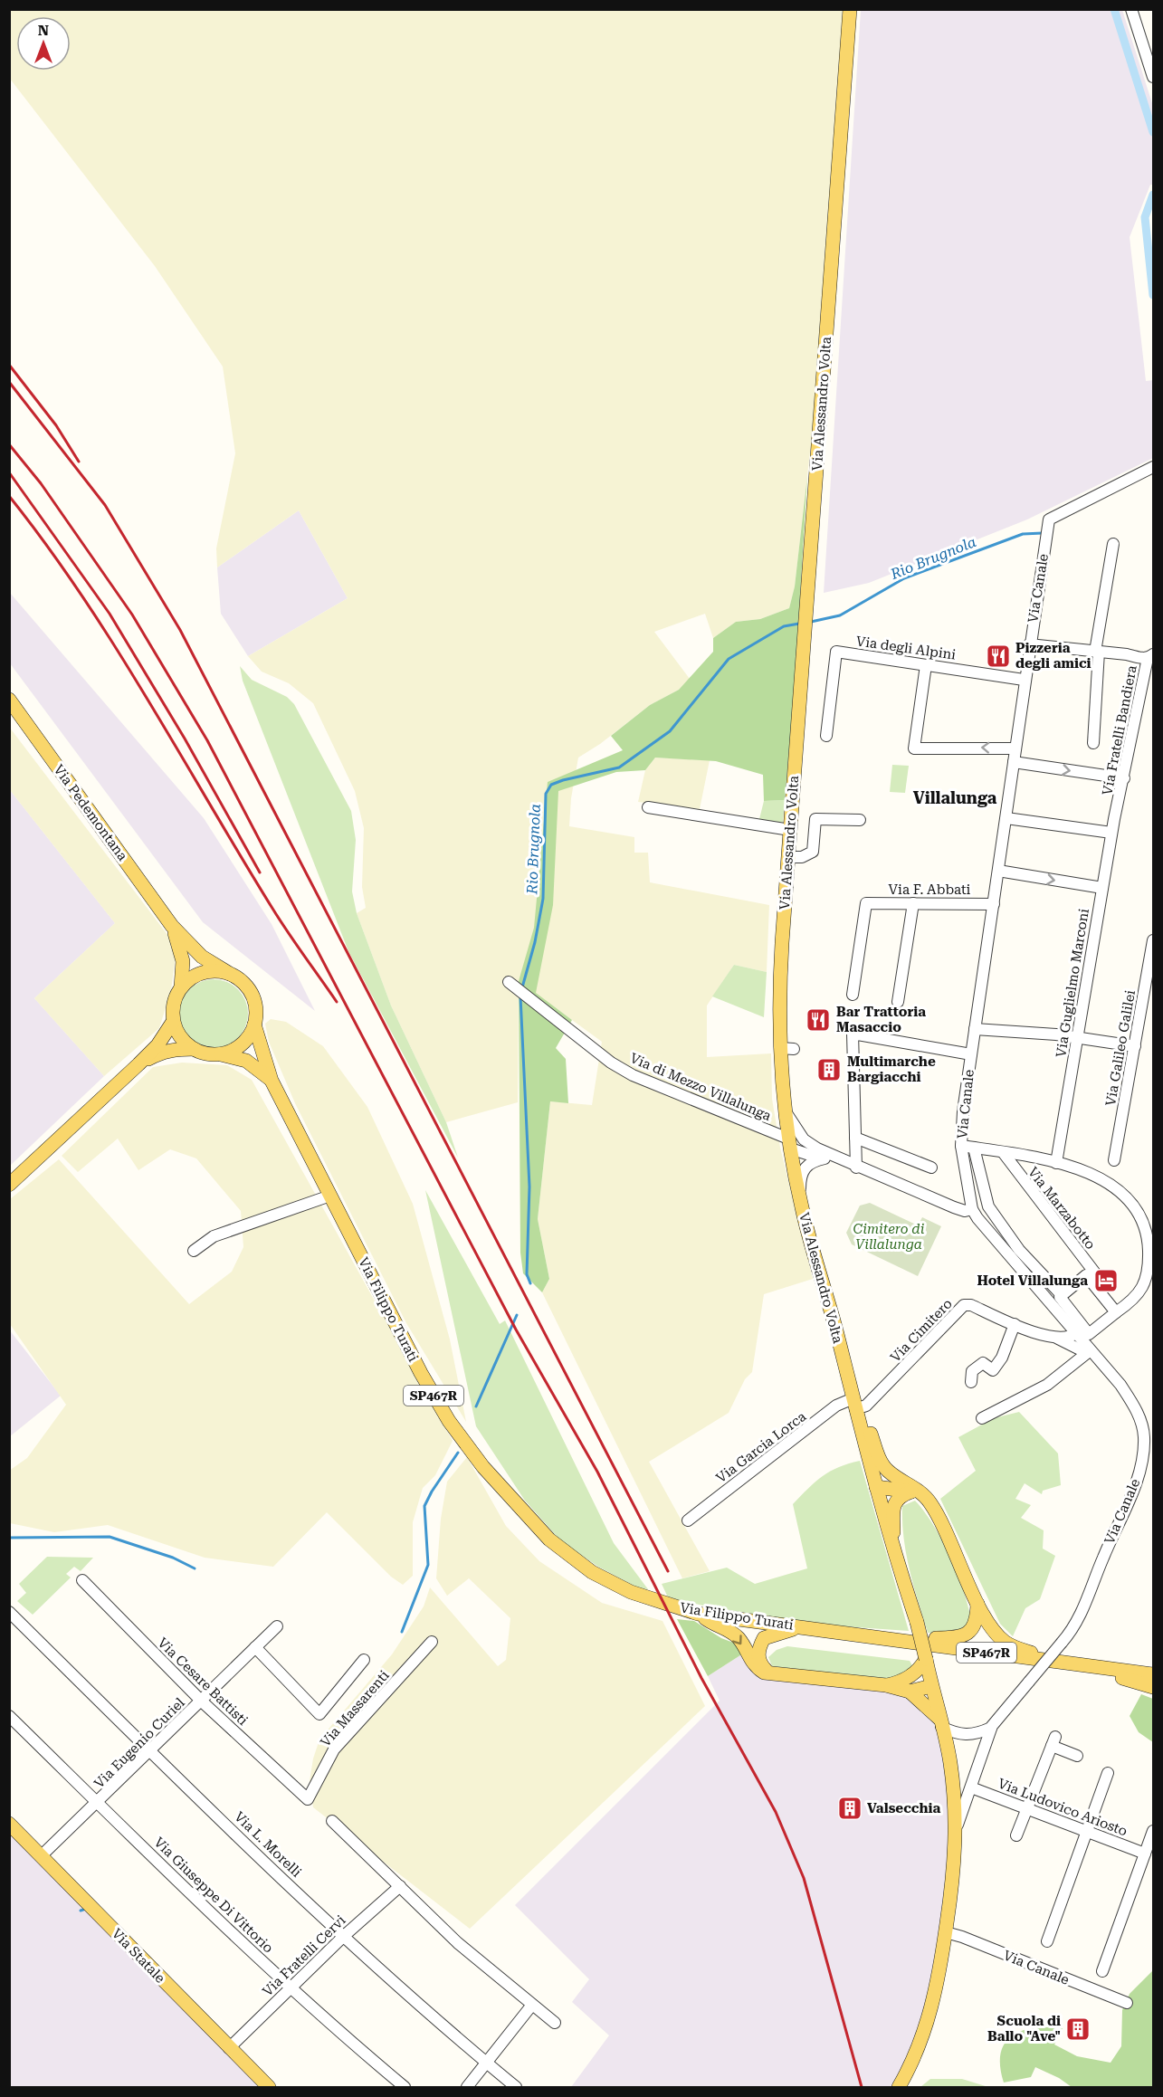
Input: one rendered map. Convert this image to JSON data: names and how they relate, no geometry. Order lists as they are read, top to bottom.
{
  "streets": {
    "main road": [
      "Via Alessandro Volta",
      "Via Canale",
      "Via Pedemontana",
      "Via Filippo Turati",
      "SP467R",
      "Via Statale"
    ],
    "street": [
      "Via degli Alpini",
      "Via Fratelli Bandiera",
      "Via F. Abbati",
      "Via Guglielmo Marconi",
      "Via Galileo Galilei",
      "Via di Mezzo Villalunga",
      "Via Marzabotto",
      "Via Cimitero",
      "Via Garcia Lorca",
      "Via Cesare Battisti",
      "Via Massarenti",
      "Via Eugenio Curiel",
      "Via Ludovico Ariosto",
      "Via L. Morelli",
      "Via Giuseppe Di Vittorio",
      "Via Fratelli Cervi"
    ]
  },
  "crossings": [
    ["Via Alessandro Volta", "Via Canale"],
    ["Via Alessandro Volta", "Via di Mezzo Villalunga"],
    ["Via Alessandro Volta", "Via Cimitero"],
    ["Via Alessandro Volta", "Via Garcia Lorca"],
    ["Via Canale", "Via degli Alpini"],
    ["Via Canale", "Via Fratelli Bandiera"],
    ["Via Canale", "Via F. Abbati"],
    ["Via Canale", "Via Ludovico Ariosto"],
    ["Via Fratelli Bandiera", "Via Guglielmo Marconi"],
    ["Via Filippo Turati", "SP467R"],
    ["Via Cimitero", "Via Garcia Lorca"],
    ["Via Cesare Battisti", "Via Massarenti"],
    ["Via Cesare Battisti", "Via Eugenio Curiel"],
    ["Via Massarenti", "Via Eugenio Curiel"],
    ["Via Eugenio Curiel", "Via L. Morelli"],
    ["Via Eugenio Curiel", "Via Giuseppe Di Vittorio"],
    ["Via Eugenio Curiel", "Via Statale"],
    ["Via L. Morelli", "Via Fratelli Cervi"],
    ["Via Giuseppe Di Vittorio", "Via Fratelli Cervi"],
    ["Via Statale", "Via Fratelli Cervi"]
  ],
  "districts": ["Villalunga"],
  "water": ["Rio Brugnola"],
  "parks": ["Cimitero di Villalunga"],
  "places": {
    "restaurant": ["Pizzeria degli amici", "Bar Trattoria Masaccio"],
    "building": ["Multimarche Bargiacchi", "Valsecchia", "Scuola di Ballo \"Ave\""],
    "hotel": ["Hotel Villalunga"]
  },
  "north": "top"
}
